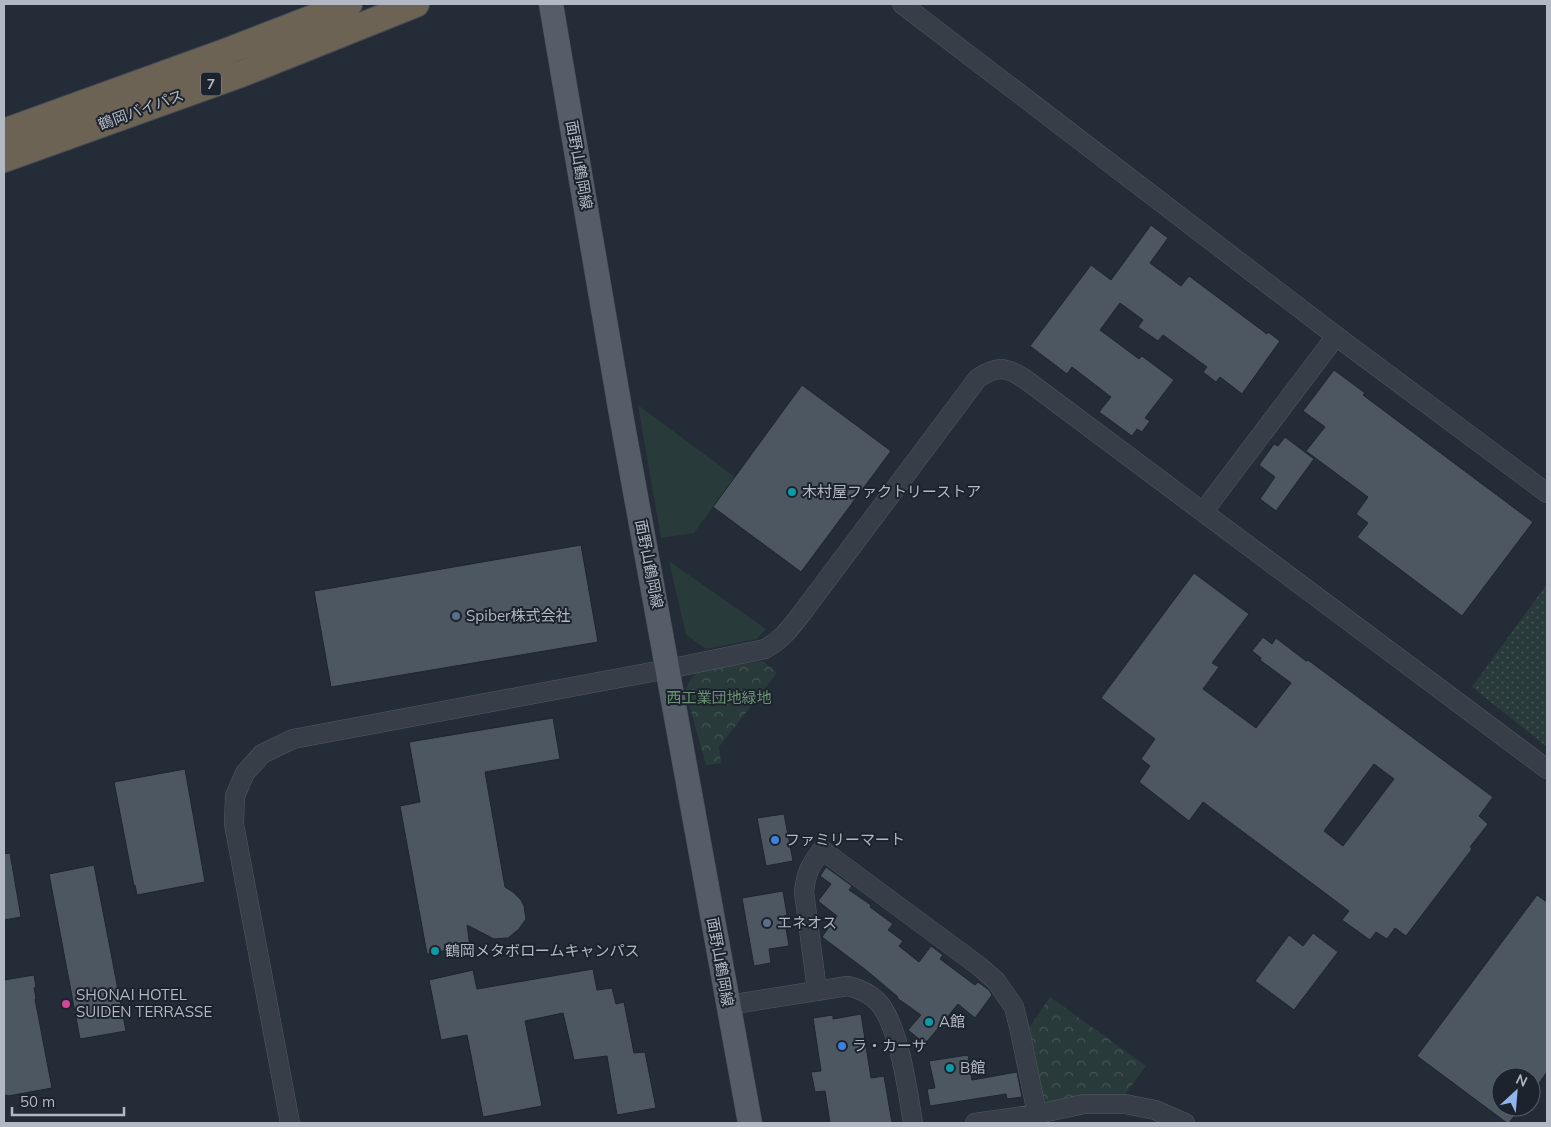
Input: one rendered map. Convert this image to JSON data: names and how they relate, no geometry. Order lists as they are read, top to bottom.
{
  "streets": {
    "highway": ["7", "鶴岡バイパス"],
    "main road": ["面野山鶴岡線"]
  },
  "parks": ["西工業団地緑地"],
  "places": [
    "木村屋ファクトリーストア",
    "Spiber株式会社",
    "ファミリーマート",
    "エネオス",
    "鶴岡メタボロームキャンパス",
    "SHONAI HOTEL SUIDEN TERRASSE",
    "A館",
    "ラ・カーサ",
    "B館"
  ],
  "scale_bar": "50 m",
  "north": "top right"
}
